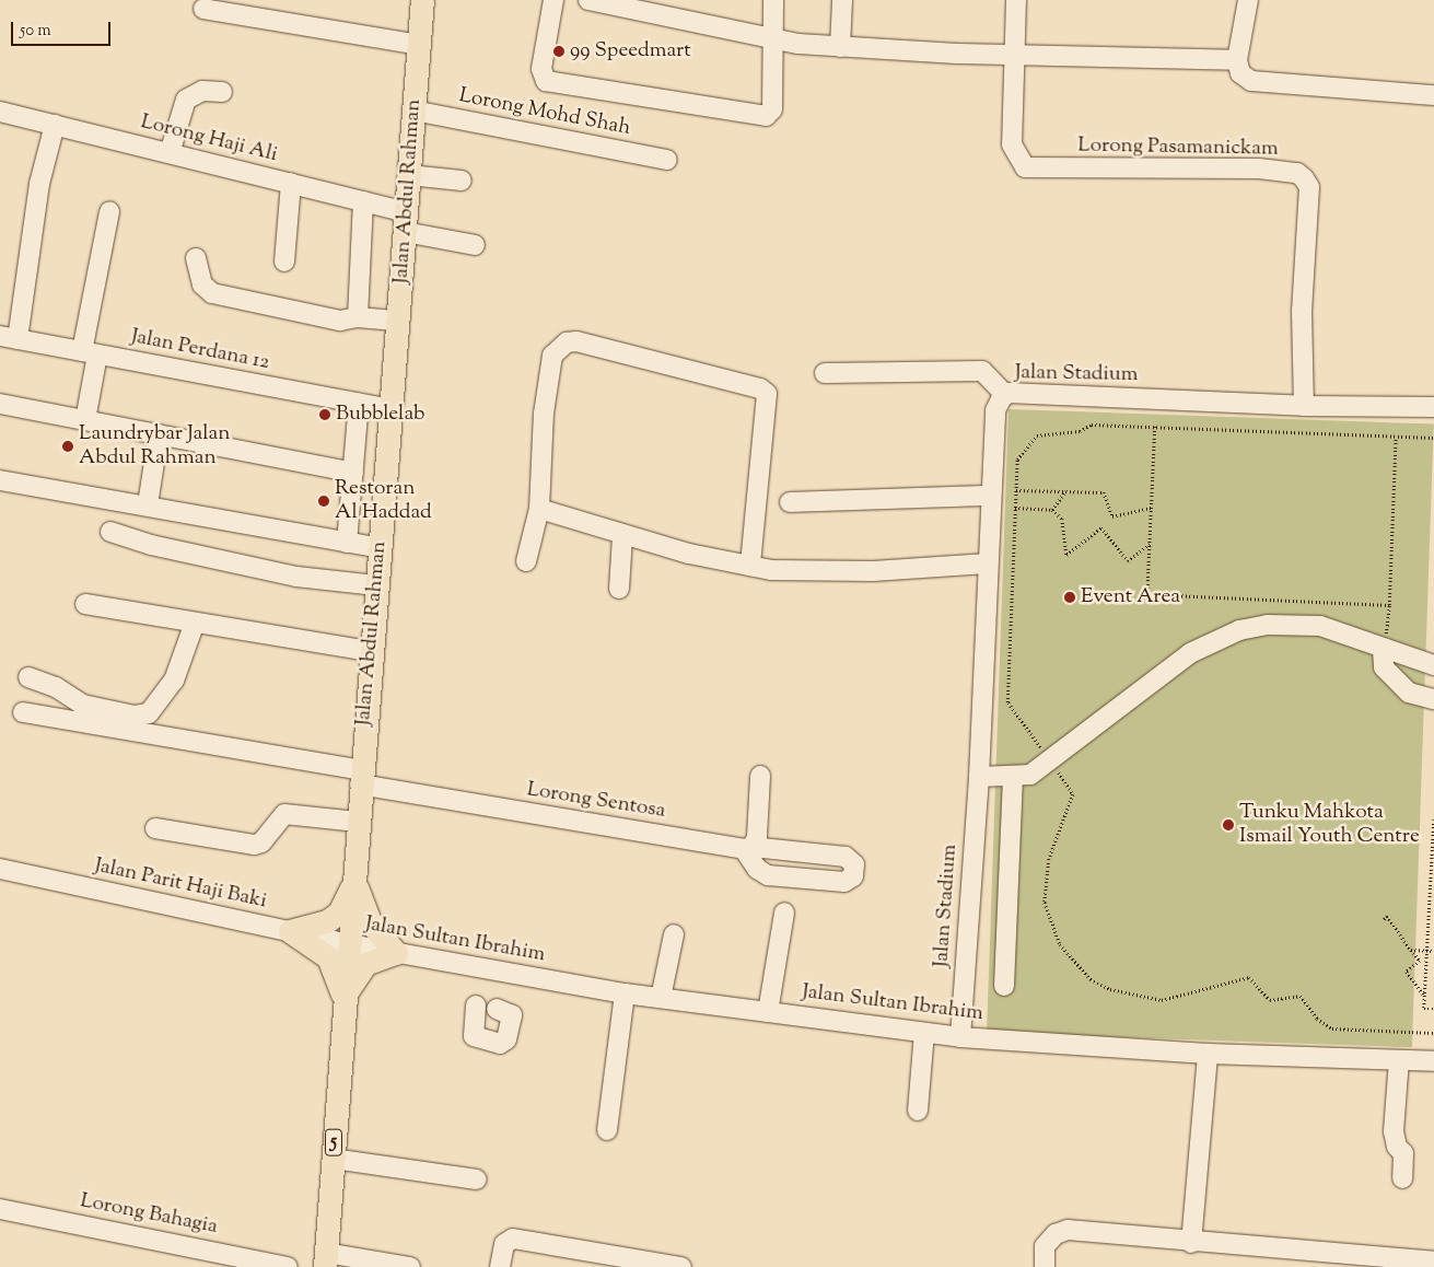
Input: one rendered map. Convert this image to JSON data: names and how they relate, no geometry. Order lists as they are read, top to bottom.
{
  "streets": {
    "main road": ["Jalan Abdul Rahman", "5"],
    "street": [
      "Lorong Mohd Shah",
      "Lorong Haji Ali",
      "Lorong Pasamanickam",
      "Jalan Perdana 12",
      "Jalan Stadium",
      "Lorong Sentosa",
      "Jalan Parit Haji Baki",
      "Jalan Sultan Ibrahim",
      "Lorong Bahagia"
    ]
  },
  "crossings": [
    ["Lorong Mohd Shah", "Jalan Abdul Rahman"],
    ["Lorong Haji Ali", "Jalan Abdul Rahman"],
    ["Lorong Pasamanickam", "Jalan Stadium"],
    ["Jalan Abdul Rahman", "Jalan Perdana 12"],
    ["Jalan Abdul Rahman", "Lorong Sentosa"],
    ["Jalan Abdul Rahman", "Jalan Parit Haji Baki"],
    ["Jalan Abdul Rahman", "Jalan Sultan Ibrahim"],
    ["Jalan Stadium", "Jalan Sultan Ibrahim"],
    ["Jalan Parit Haji Baki", "Jalan Sultan Ibrahim"]
  ],
  "places": [
    "99 Speedmart",
    "Bubblelab",
    "Laundrybar Jalan Abdul Rahman",
    "Restoran Al Haddad",
    "Event Area",
    "Tunku Mahkota Ismail Youth Centre"
  ],
  "scale_bar": "50 m"
}
